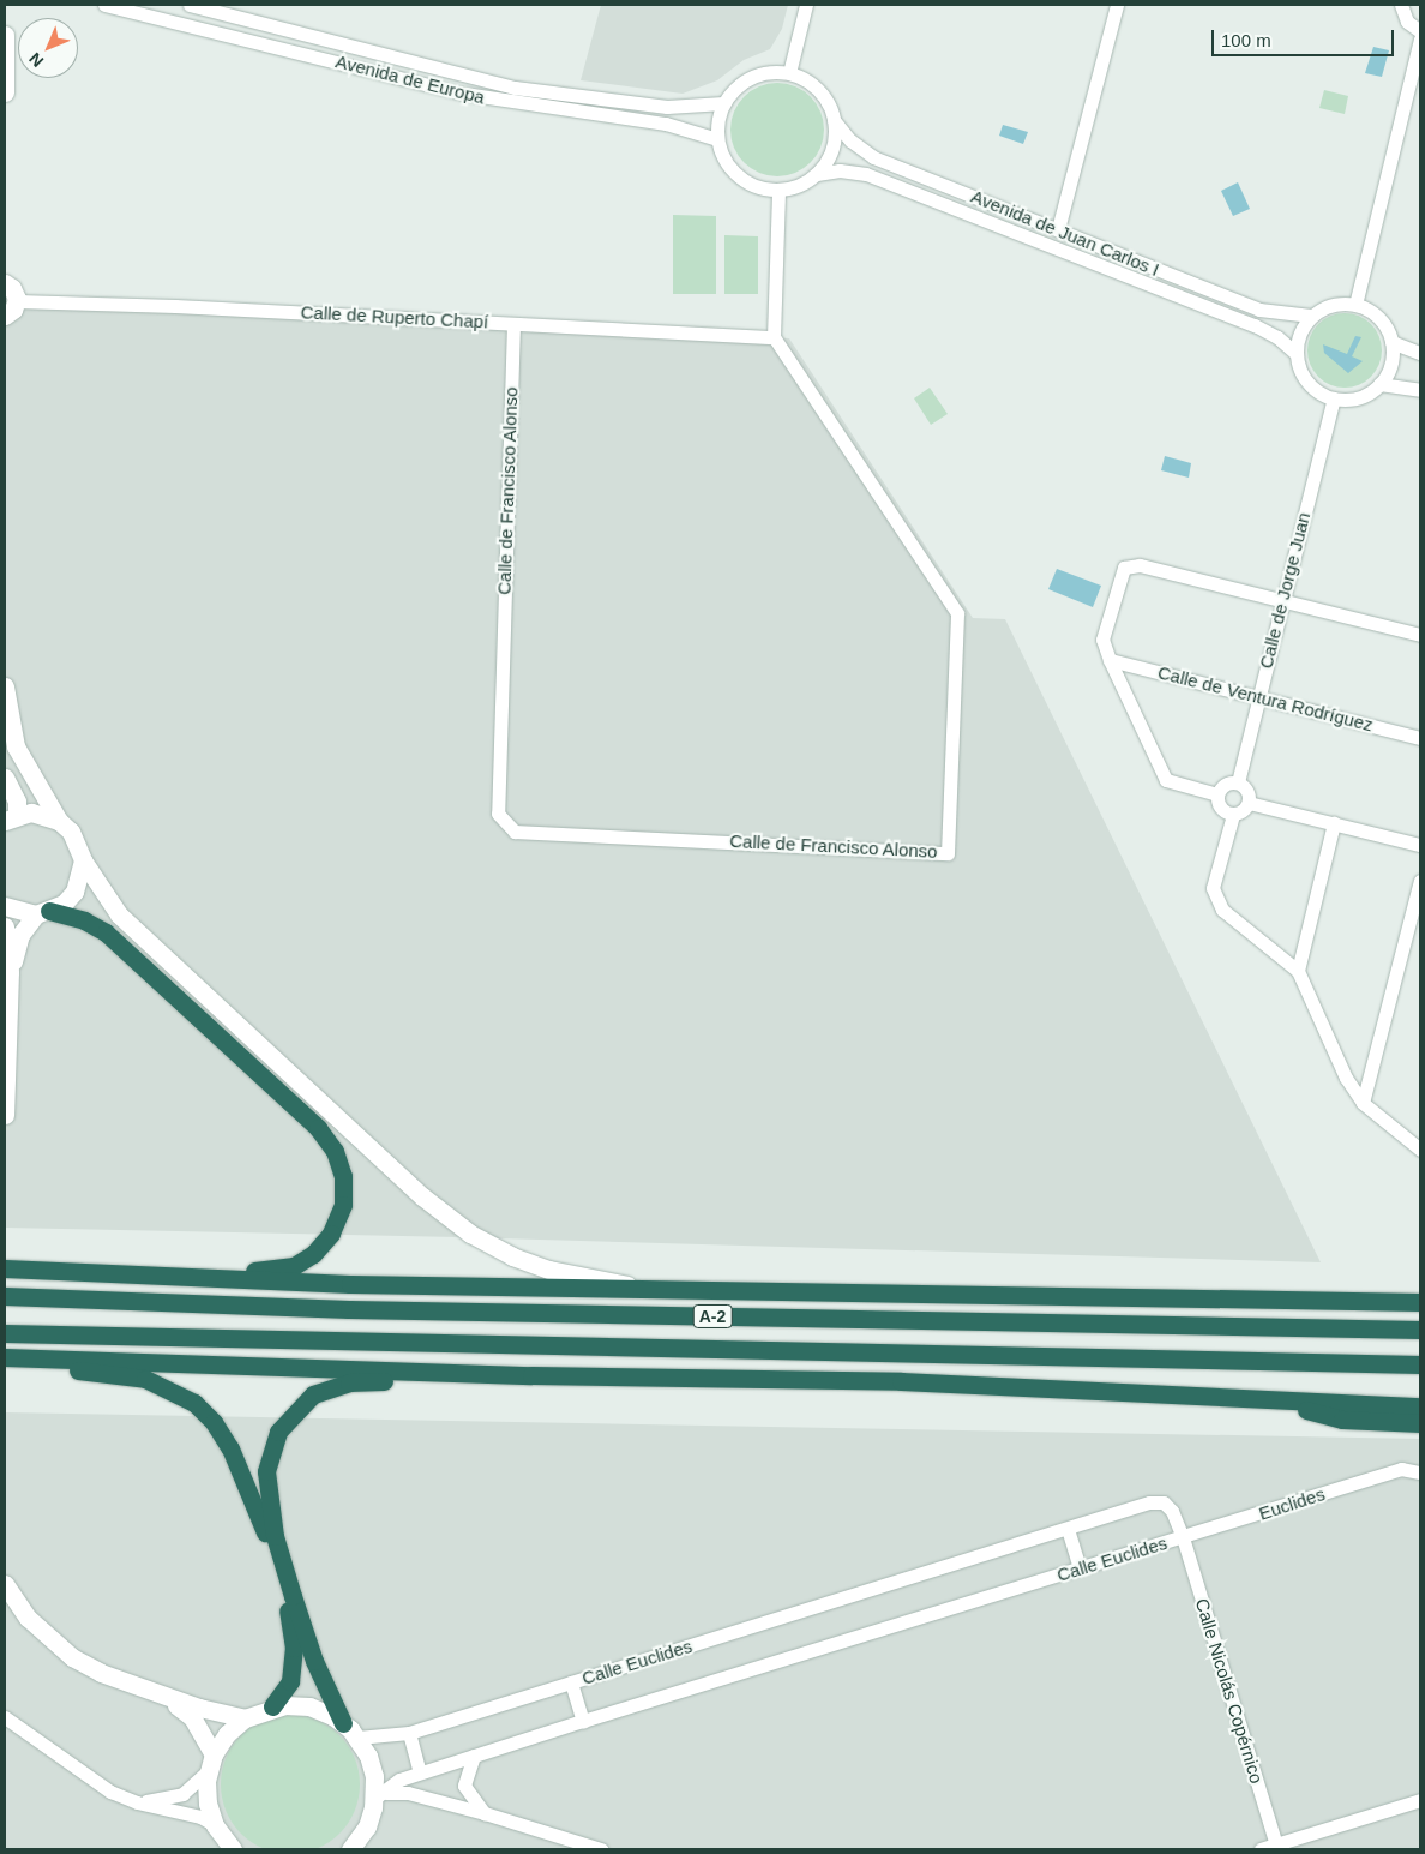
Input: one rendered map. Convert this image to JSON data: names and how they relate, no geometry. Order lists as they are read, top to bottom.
{
  "streets": {
    "highway": ["A-2"],
    "street": [
      "Avenida de Europa",
      "Avenida de Juan Carlos I",
      "Calle de Ruperto Chapí",
      "Calle de Francisco Alonso",
      "Calle de Jorge Juan",
      "Calle de Ventura Rodríguez",
      "Euclides",
      "Calle Euclides",
      "Calle Nicolás Copérnico"
    ]
  },
  "crossings": [
    ["Avenida de Europa", "Avenida de Juan Carlos I"],
    ["Avenida de Juan Carlos I", "Calle de Jorge Juan"],
    ["Calle de Ruperto Chapí", "Calle de Francisco Alonso"],
    ["Calle de Jorge Juan", "Calle de Ventura Rodríguez"],
    ["Euclides", "Calle Euclides"],
    ["Euclides", "Calle Nicolás Copérnico"],
    ["Calle Euclides", "Calle Nicolás Copérnico"]
  ],
  "scale_bar": "100 m",
  "north": "bottom left"
}
